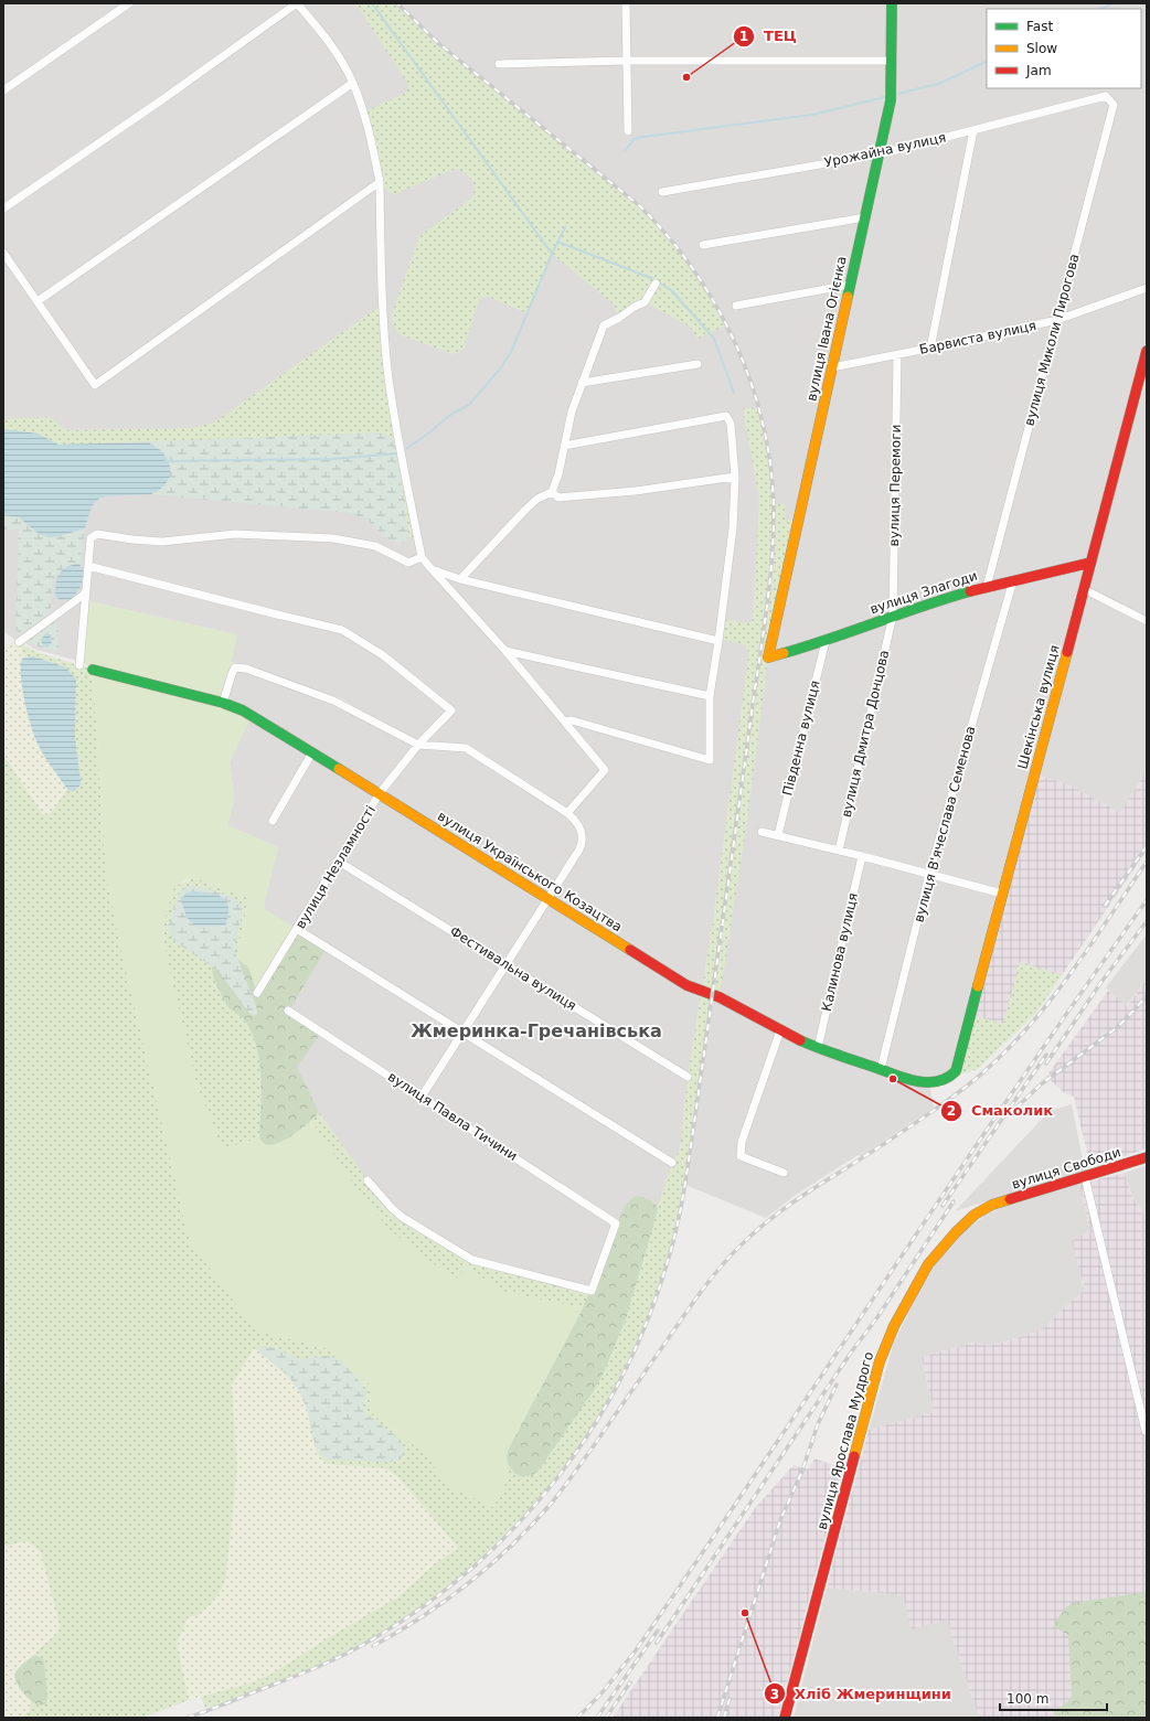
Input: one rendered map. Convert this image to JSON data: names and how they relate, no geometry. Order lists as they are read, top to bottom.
{
  "streets": {
    "street": [
      "Урожайна вулиця",
      "вулиця Івана Огієнка",
      "Барвиста вулиця",
      "вулиця Миколи Пирогова",
      "вулиця Перемоги",
      "вулиця Злагоди",
      "Шекінська вулиця",
      "вулиця Дмитра Донцова",
      "Південна вулиця",
      "вулиця В'ячеслава Семенова",
      "вулиця Незламності",
      "вулиця Українського Козацтва",
      "Калинова вулиця",
      "Фестивальна вулиця",
      "вулиця Павла Тичини",
      "вулиця Свободи",
      "вулиця Ярослава Мудрого"
    ]
  },
  "crossings": [
    ["Урожайна вулиця", "вулиця Івана Огієнка"],
    ["Урожайна вулиця", "вулиця Миколи Пирогова"],
    ["вулиця Івана Огієнка", "Барвиста вулиця"],
    ["вулиця Івана Огієнка", "вулиця Злагоди"],
    ["Барвиста вулиця", "вулиця Миколи Пирогова"],
    ["Барвиста вулиця", "вулиця Перемоги"],
    ["вулиця Миколи Пирогова", "вулиця Злагоди"],
    ["вулиця Перемоги", "вулиця Злагоди"],
    ["вулиця Перемоги", "вулиця Дмитра Донцова"],
    ["вулиця Злагоди", "Шекінська вулиця"],
    ["вулиця Злагоди", "вулиця Дмитра Донцова"],
    ["вулиця Злагоди", "Південна вулиця"],
    ["вулиця Злагоди", "вулиця В'ячеслава Семенова"],
    ["Шекінська вулиця", "вулиця Українського Козацтва"],
    ["вулиця В'ячеслава Семенова", "вулиця Українського Козацтва"],
    ["вулиця Незламності", "вулиця Українського Козацтва"],
    ["вулиця Незламності", "Фестивальна вулиця"],
    ["вулиця Українського Козацтва", "Калинова вулиця"],
    ["вулиця Свободи", "вулиця Ярослава Мудрого"]
  ],
  "districts": ["Жмеринка-Гречанівська"],
  "places": ["ТЕЦ", "Смаколик", "Хліб Жмеринщини"],
  "legend": ["Fast", "Slow", "Jam"],
  "scale_bar": "100 m"
}
